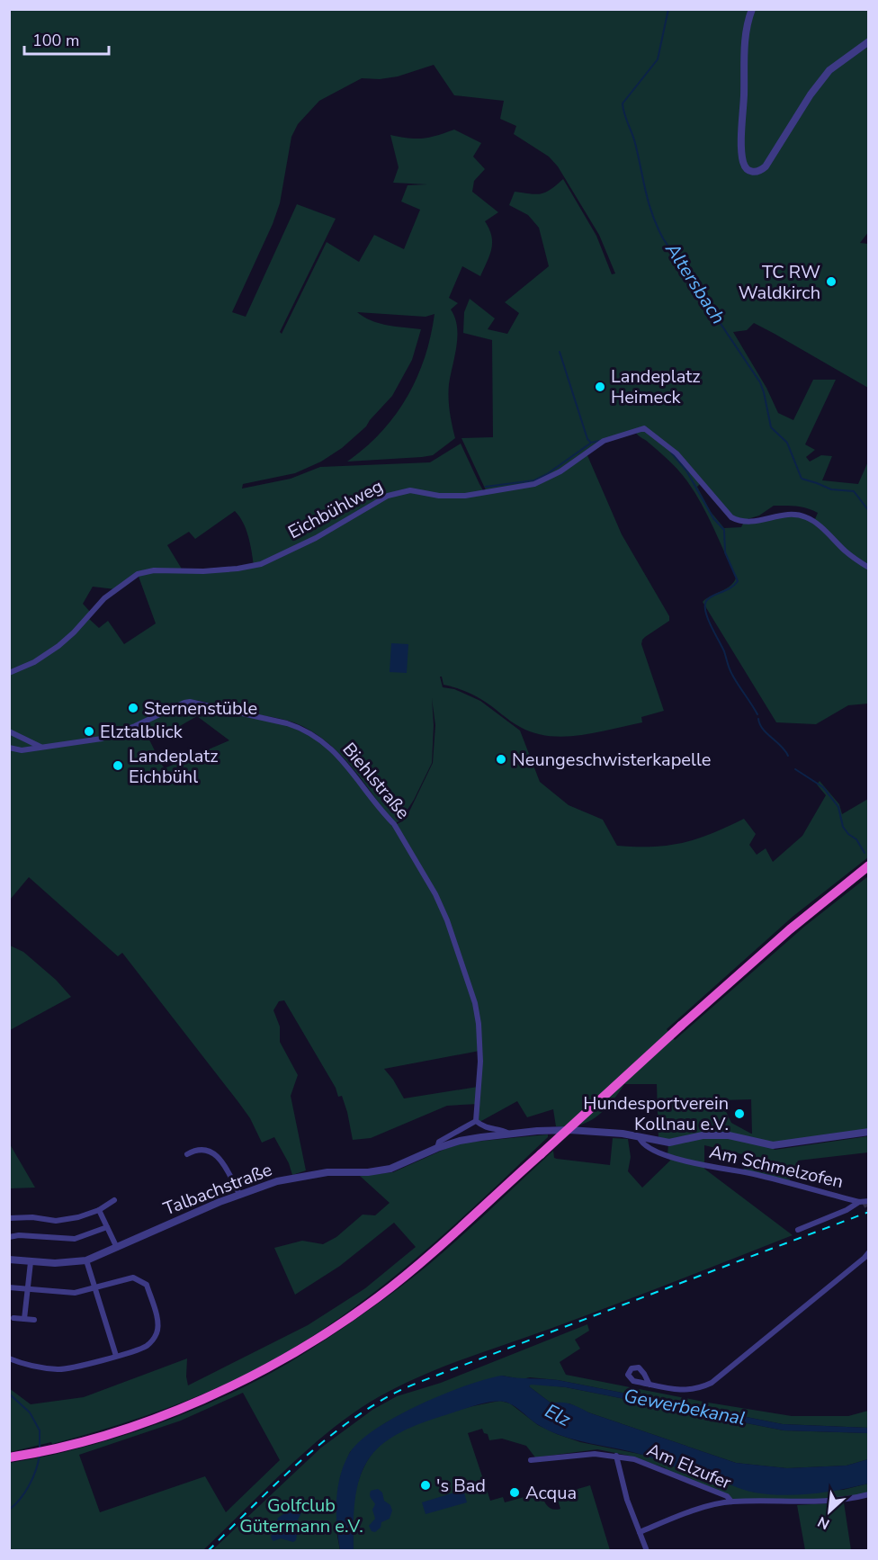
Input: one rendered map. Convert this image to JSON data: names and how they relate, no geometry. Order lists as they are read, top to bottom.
{
  "streets": {
    "street": [
      "Eichbühlweg",
      "Biehlstraße",
      "Am Schmelzofen",
      "Talbachstraße",
      "Am Elzufer"
    ]
  },
  "crossings": [
    ["Am Schmelzofen", "Talbachstraße"]
  ],
  "water": ["Altersbach", "Gewerbekanal", "Elz"],
  "parks": ["Golfclub Gütermann e.V."],
  "places": [
    "TC RW Waldkirch",
    "Landeplatz Heimeck",
    "Sternenstüble",
    "Elztalblick",
    "Neungeschwisterkapelle",
    "Landeplatz Eichbühl",
    "Hundesportverein Kollnau e.V.",
    "'s Bad",
    "Acqua"
  ],
  "scale_bar": "100 m",
  "north": "bottom left"
}
